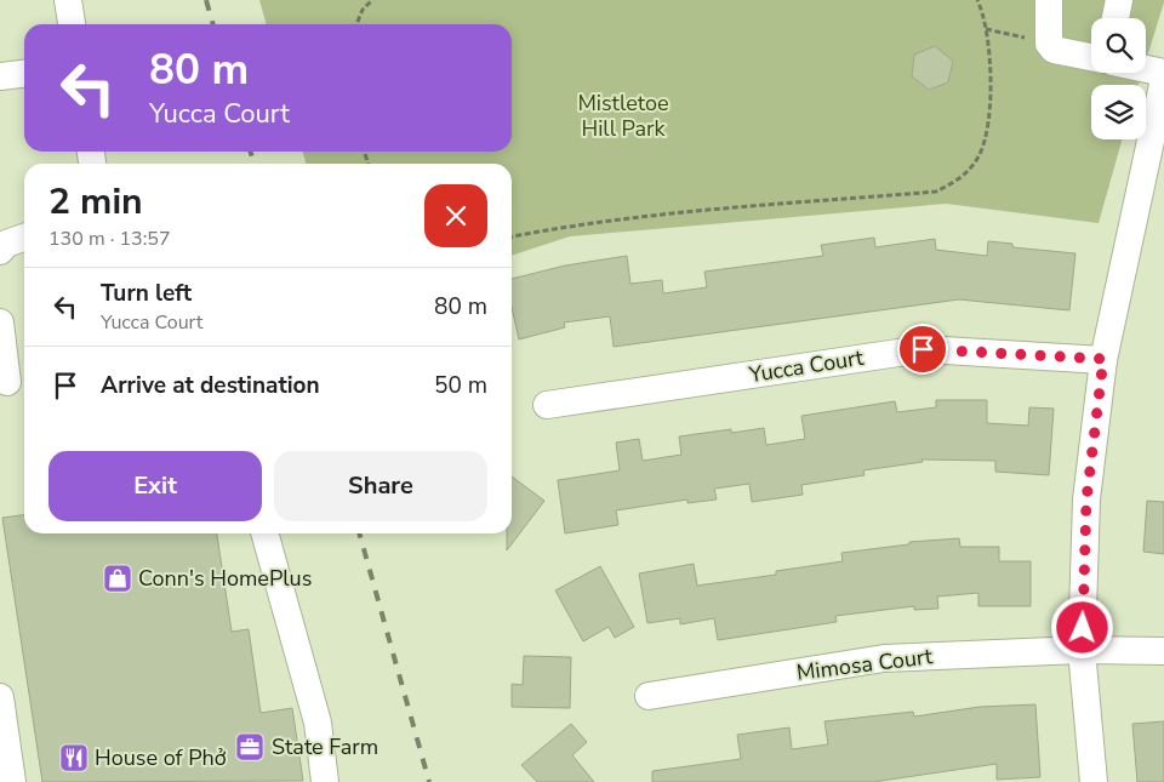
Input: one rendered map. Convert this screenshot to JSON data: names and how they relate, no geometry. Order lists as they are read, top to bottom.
{
  "streets": {
    "street": ["Yucca Court", "Mimosa Court"]
  },
  "parks": ["Mistletoe Hill Park"],
  "places": {
    "shop": ["Conn's HomePlus"],
    "office": ["State Farm"],
    "restaurant": ["House of Phở"]
  },
  "page": {
    "turn": ["80 m", "Yucca Court"],
    "heading": ["2 min", "130 m · 13:57"],
    "list": [
      {
        "name": "Turn left",
        "note": "Yucca Court",
        "value": "80 m"
      },
      {
        "name": "Arrive at destination",
        "value": "50 m"
      }
    ],
    "buttons": ["Exit", "Share"]
  }
}
